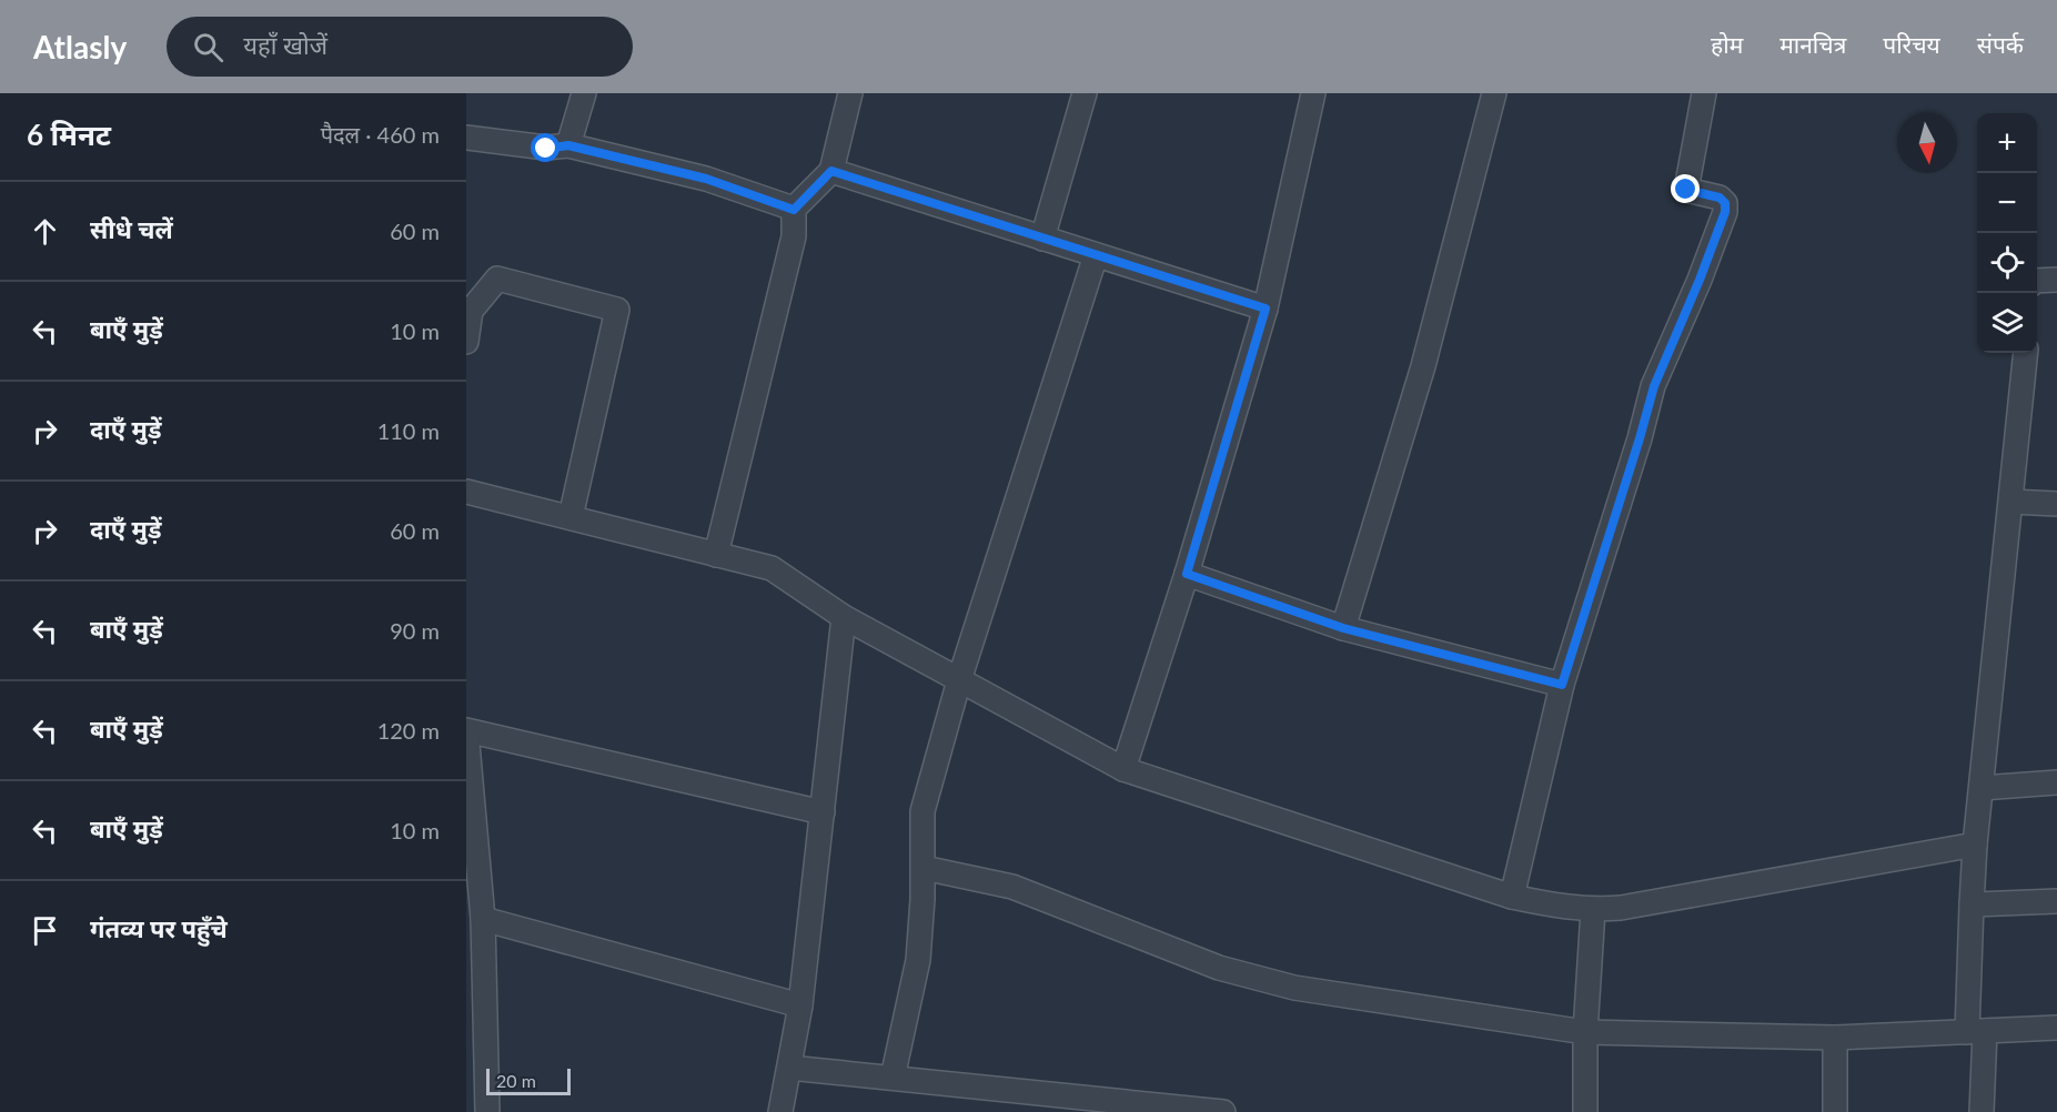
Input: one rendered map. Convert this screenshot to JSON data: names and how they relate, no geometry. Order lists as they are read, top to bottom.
{
  "scale_bar": "20 m",
  "north": "bottom",
  "page": {
    "header": "Atlasly",
    "search": "यहाँ खोजें",
    "nav": [
      "होम",
      "मानचित्र",
      "परिचय",
      "संपर्क"
    ],
    "heading": ["6 मिनट", "पैदल · 460 m"],
    "map_buttons": ["+", "−"],
    "list": [
      ["सीधे चलें", "60 m"],
      ["बाएँ मुड़ें", "10 m"],
      ["दाएँ मुड़ें", "110 m"],
      ["दाएँ मुड़ें", "60 m"],
      ["बाएँ मुड़ें", "90 m"],
      ["बाएँ मुड़ें", "120 m"],
      ["बाएँ मुड़ें", "10 m"],
      "गंतव्य पर पहुँचे"
    ],
    "scale": "20 m"
  }
}
